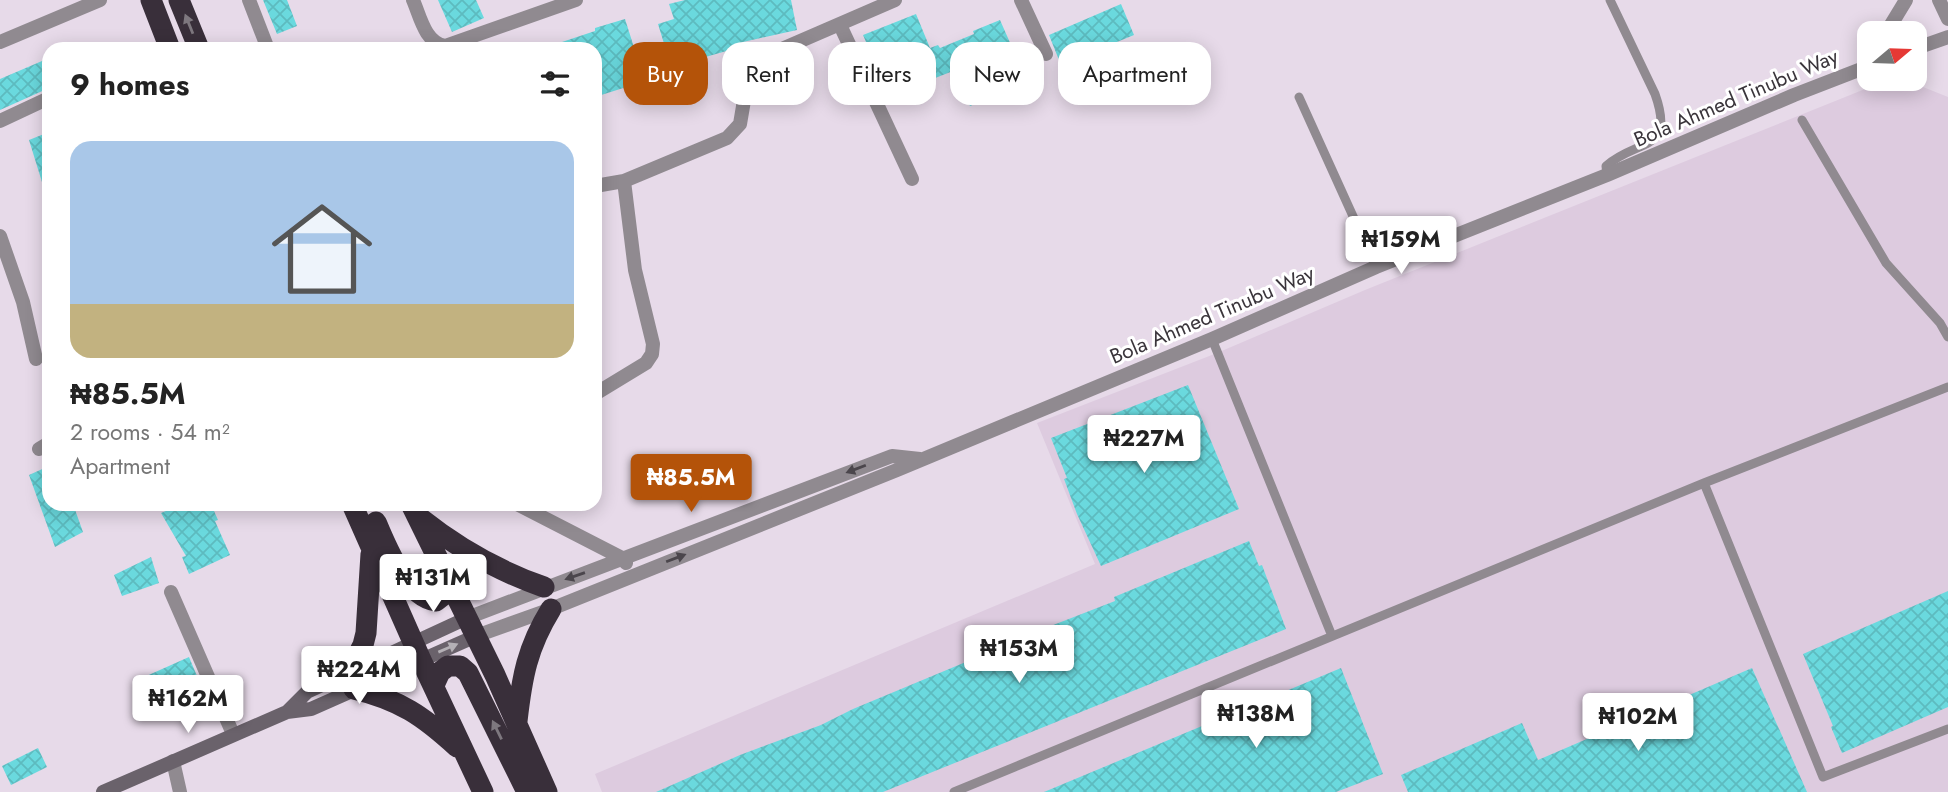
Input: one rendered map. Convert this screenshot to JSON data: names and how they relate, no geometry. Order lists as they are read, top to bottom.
{
  "streets": {
    "street": ["Bola Ahmed Tinubu Way"]
  },
  "north": "right",
  "page": {
    "chip": [
      "Buy",
      "Rent",
      "Filters",
      "New",
      "Apartment"
    ],
    "heading": "9 homes",
    "list": [
      {
        "name": "₦85.5M",
        "note": "2 rooms · 54 m² · Apartment"
      }
    ],
    "price": [
      "₦159M",
      "₦227M",
      "₦85.5M",
      "₦131M",
      "₦153M",
      "₦224M",
      "₦162M",
      "₦138M",
      "₦102M"
    ]
  }
}
